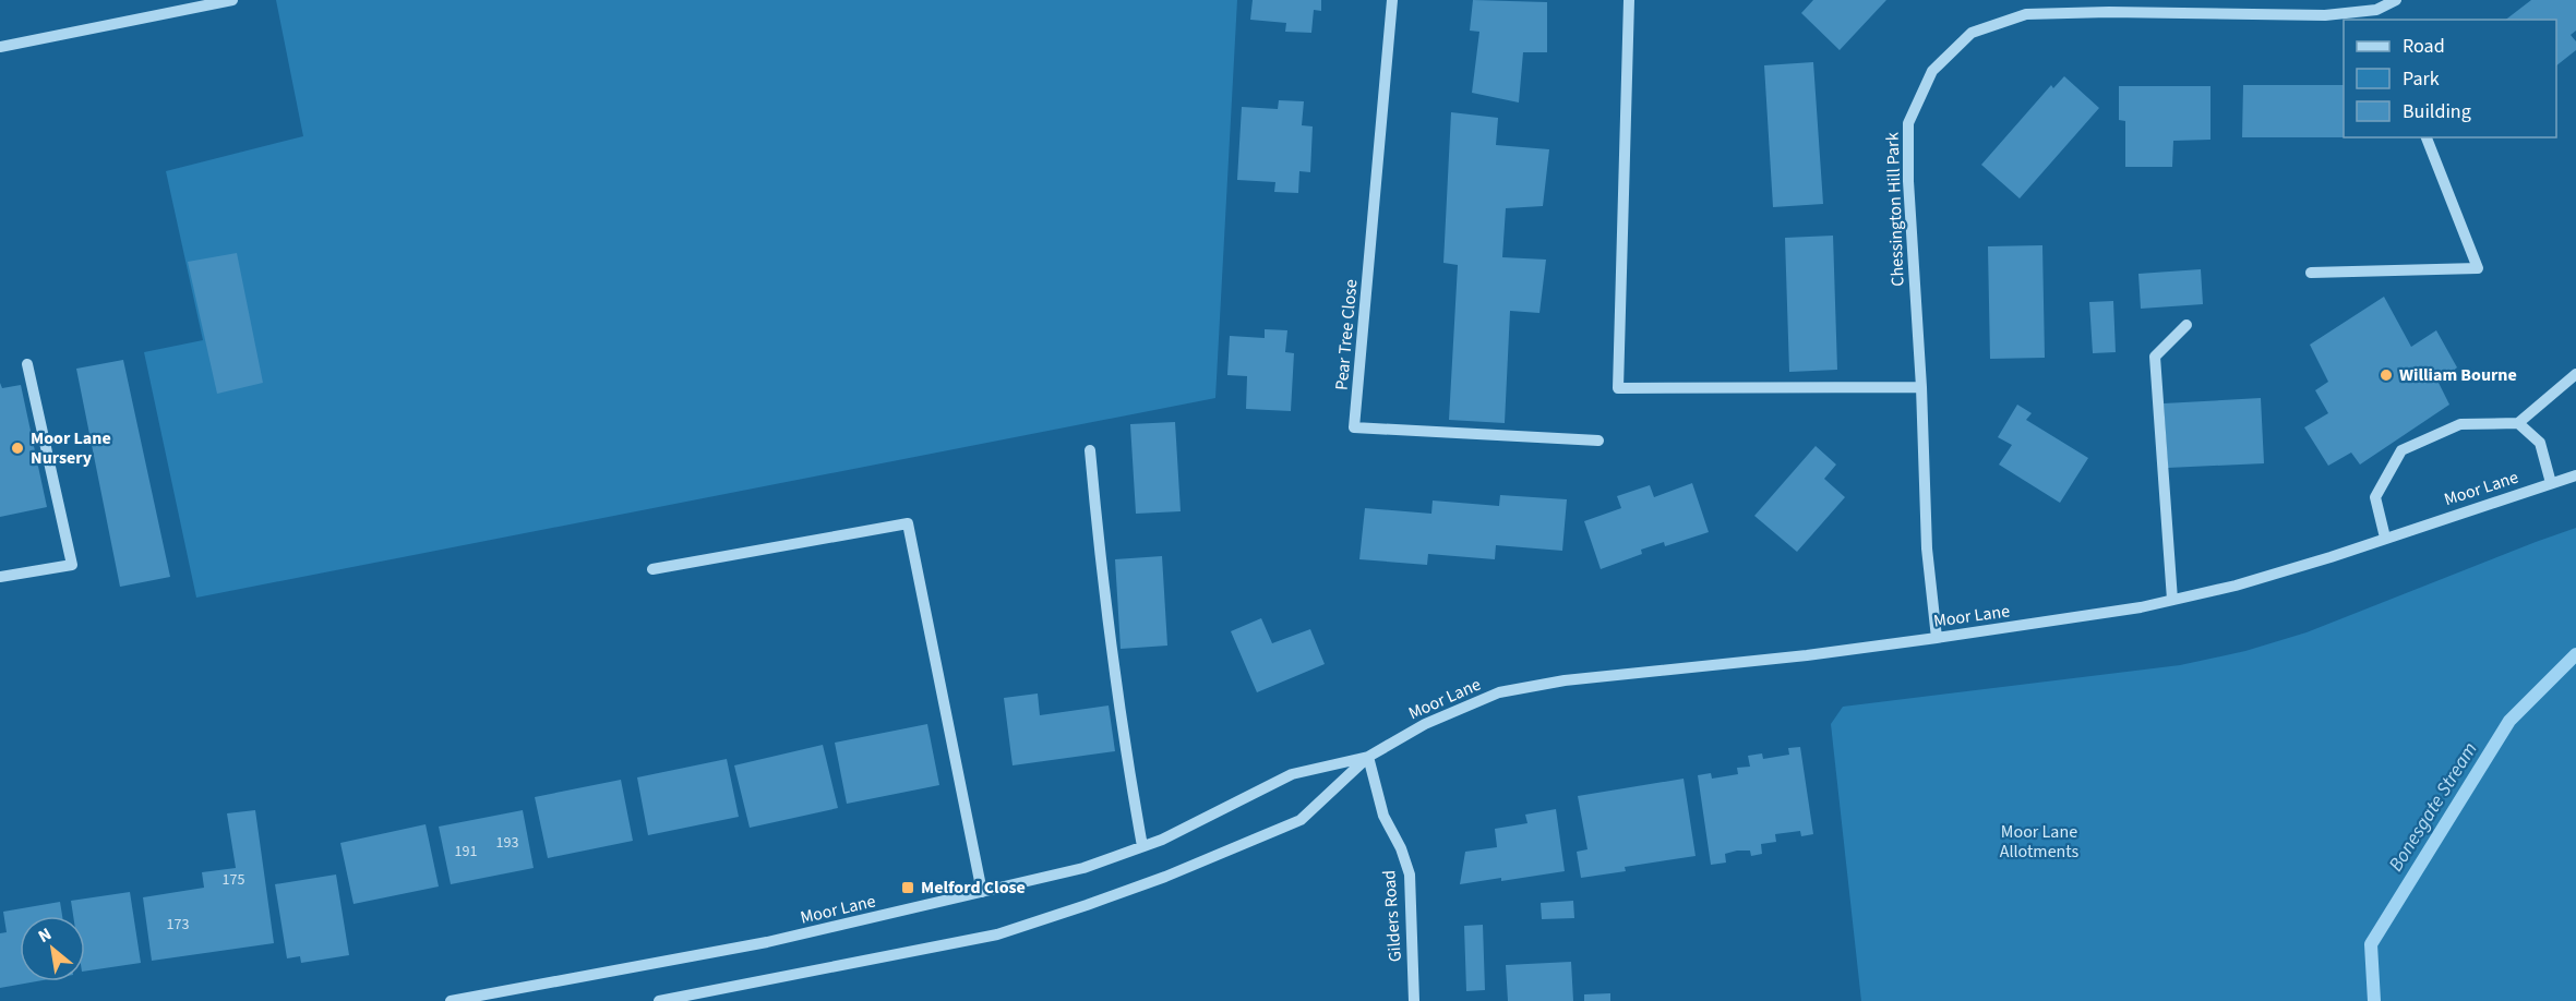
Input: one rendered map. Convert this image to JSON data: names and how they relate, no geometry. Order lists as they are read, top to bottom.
{
  "streets": {
    "street": [
      "Chessington Hill Park",
      "Pear Tree Close",
      "Moor Lane",
      "Gilders Road"
    ]
  },
  "crossings": [
    ["Chessington Hill Park", "Moor Lane"],
    ["Moor Lane", "Gilders Road"]
  ],
  "water": ["Bonesgate Stream"],
  "parks": ["Moor Lane Allotments"],
  "places": {
    "other": ["William Bourne", "Moor Lane Nursery"],
    "transit": ["Melford Close"]
  },
  "house_numbers": [
    "193",
    "191",
    "175",
    "173"
  ],
  "legend": ["Road", "Park", "Building"],
  "north": "top left"
}
